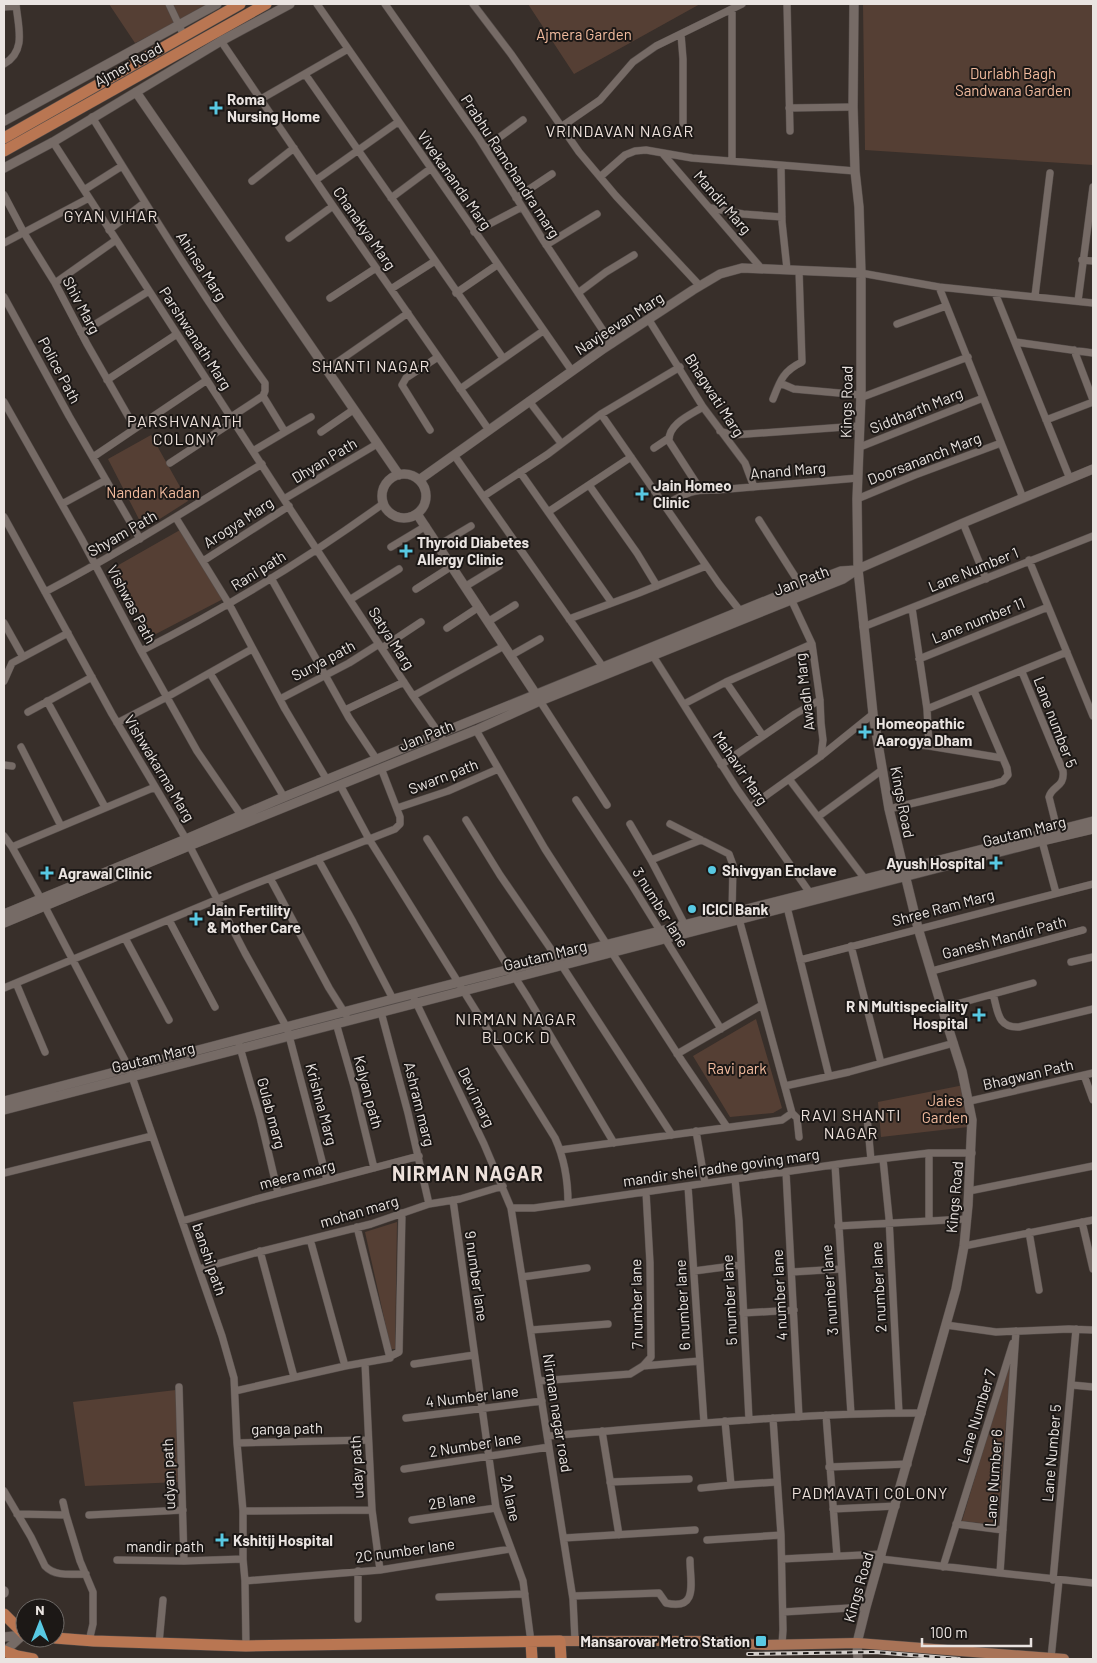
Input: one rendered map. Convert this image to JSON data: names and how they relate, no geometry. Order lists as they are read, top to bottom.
{
  "streets": {
    "highway": ["Ajmer Road"],
    "street": [
      "Prabhu Ramchandra marg",
      "Vivekananda Marg",
      "Mandir Marg",
      "Chanakya Marg",
      "Ahinsa Marg",
      "Shiv Marg",
      "Navjeevan Marg",
      "Parshwanath Marg",
      "Police Path",
      "Bhagwati Marg",
      "Kings Road",
      "Siddharth Marg",
      "Doorsananch Marg",
      "Dhyan Path",
      "Anand Marg",
      "Arogya Marg",
      "Shyam Path",
      "Lane Number 1",
      "Rani path",
      "Jan Path",
      "Vishwas Path",
      "Lane number 11",
      "Satya Marg",
      "Surya path",
      "Awadh Marg",
      "Lane number 5",
      "Vishwakarma Marg",
      "Mahavir Marg",
      "Swarn path",
      "Gautam Marg",
      "3 number lane",
      "Shree Ram Marg",
      "Ganesh Mandir Path",
      "Bhagwan Path",
      "Kalyan path",
      "Devi marg",
      "Krishna Marg",
      "Ashram marg",
      "Gulab marg",
      "mandir shei radhe goving marg",
      "meera marg",
      "mohan marg",
      "banshi path",
      "9 number lane",
      "2 number lane",
      "4 number lane",
      "5 number lane",
      "7 number lane",
      "6 number lane",
      "4 Number lane",
      "Nirman nagar road",
      "Lane Number 7",
      "ganga path",
      "2 Number lane",
      "Lane Number 5",
      "uday path",
      "udyan path",
      "Lane Number 6",
      "2A lane",
      "2B lane",
      "mandir path",
      "2C number lane"
    ]
  },
  "crossings": [
    ["Prabhu Ramchandra marg", "Navjeevan Marg"],
    ["Vivekananda Marg", "Navjeevan Marg"],
    ["Mandir Marg", "Navjeevan Marg"],
    ["Chanakya Marg", "Navjeevan Marg"],
    ["Navjeevan Marg", "Bhagwati Marg"],
    ["Navjeevan Marg", "Kings Road"],
    ["Navjeevan Marg", "Rani path"],
    ["Parshwanath Marg", "Dhyan Path"],
    ["Parshwanath Marg", "Arogya Marg"],
    ["Parshwanath Marg", "Shyam Path"],
    ["Parshwanath Marg", "Rani path"],
    ["Parshwanath Marg", "Satya Marg"],
    ["Police Path", "Shyam Path"],
    ["Bhagwati Marg", "Anand Marg"],
    ["Kings Road", "Siddharth Marg"],
    ["Kings Road", "Doorsananch Marg"],
    ["Kings Road", "Anand Marg"],
    ["Kings Road", "Lane Number 1"],
    ["Kings Road", "Jan Path"],
    ["Kings Road", "Gautam Marg"],
    ["Kings Road", "Shree Ram Marg"],
    ["Kings Road", "Ganesh Mandir Path"],
    ["Kings Road", "Bhagwan Path"],
    ["Kings Road", "mandir shei radhe goving marg"],
    ["Shyam Path", "Vishwas Path"],
    ["Shyam Path", "Vishwakarma Marg"],
    ["Rani path", "Vishwas Path"],
    ["Rani path", "Satya Marg"],
    ["Jan Path", "Vishwas Path"],
    ["Jan Path", "Satya Marg"],
    ["Jan Path", "Awadh Marg"],
    ["Jan Path", "Vishwakarma Marg"],
    ["Jan Path", "Mahavir Marg"],
    ["Jan Path", "banshi path"],
    ["Satya Marg", "Surya path"],
    ["Lane number 5", "Gautam Marg"],
    ["Vishwakarma Marg", "Gautam Marg"],
    ["Vishwakarma Marg", "Krishna Marg"],
    ["Gautam Marg", "3 number lane"],
    ["Gautam Marg", "Kalyan path"],
    ["Gautam Marg", "Devi marg"],
    ["Gautam Marg", "Krishna Marg"],
    ["Gautam Marg", "Ashram marg"],
    ["Gautam Marg", "Gulab marg"],
    ["Gautam Marg", "banshi path"],
    ["3 number lane", "mandir shei radhe goving marg"],
    ["Kalyan path", "meera marg"],
    ["Devi marg", "mohan marg"],
    ["Krishna Marg", "meera marg"],
    ["Ashram marg", "meera marg"],
    ["Ashram marg", "mohan marg"],
    ["Gulab marg", "meera marg"],
    ["mandir shei radhe goving marg", "2 number lane"],
    ["mandir shei radhe goving marg", "4 number lane"],
    ["mandir shei radhe goving marg", "5 number lane"],
    ["mandir shei radhe goving marg", "7 number lane"],
    ["mandir shei radhe goving marg", "6 number lane"],
    ["mandir shei radhe goving marg", "Nirman nagar road"],
    ["meera marg", "banshi path"],
    ["mohan marg", "banshi path"],
    ["mohan marg", "9 number lane"],
    ["banshi path", "ganga path"],
    ["banshi path", "mandir path"],
    ["banshi path", "2C number lane"],
    ["9 number lane", "2A lane"],
    ["7 number lane", "Nirman nagar road"],
    ["4 Number lane", "Nirman nagar road"],
    ["4 Number lane", "2A lane"],
    ["Nirman nagar road", "2 Number lane"],
    ["Lane Number 7", "Lane Number 6"],
    ["ganga path", "uday path"],
    ["2 Number lane", "2A lane"],
    ["uday path", "2C number lane"],
    ["udyan path", "mandir path"],
    ["2A lane", "2B lane"],
    ["2A lane", "2C number lane"]
  ],
  "districts": [
    "VRINDAVAN NAGAR",
    "GYAN VIHAR",
    "SHANTI NAGAR",
    "PARSHVANATH COLONY",
    "NIRMAN NAGAR BLOCK D",
    "RAVI SHANTI NAGAR",
    "NIRMAN NAGAR",
    "PADMAVATI COLONY"
  ],
  "parks": [
    "Ajmera Garden",
    "Durlabh Bagh Sandwana Garden",
    "Nandan Kadan",
    "Ravi park",
    "Jaies Garden"
  ],
  "places": {
    "health": [
      "Roma Nursing Home",
      "Jain Homeo Clinic",
      "Thyroid Diabetes Allergy Clinic",
      "Homeopathic Aarogya Dham",
      "Ayush Hospital",
      "Agrawal Clinic",
      "Jain Fertility & Mother Care",
      "R N Multispeciality Hospital",
      "Kshitij Hospital"
    ],
    "other": ["Shivgyan Enclave", "ICICI Bank"],
    "transit": ["Mansarovar Metro Station"]
  },
  "scale_bar": "100 m",
  "north": "top"
}
